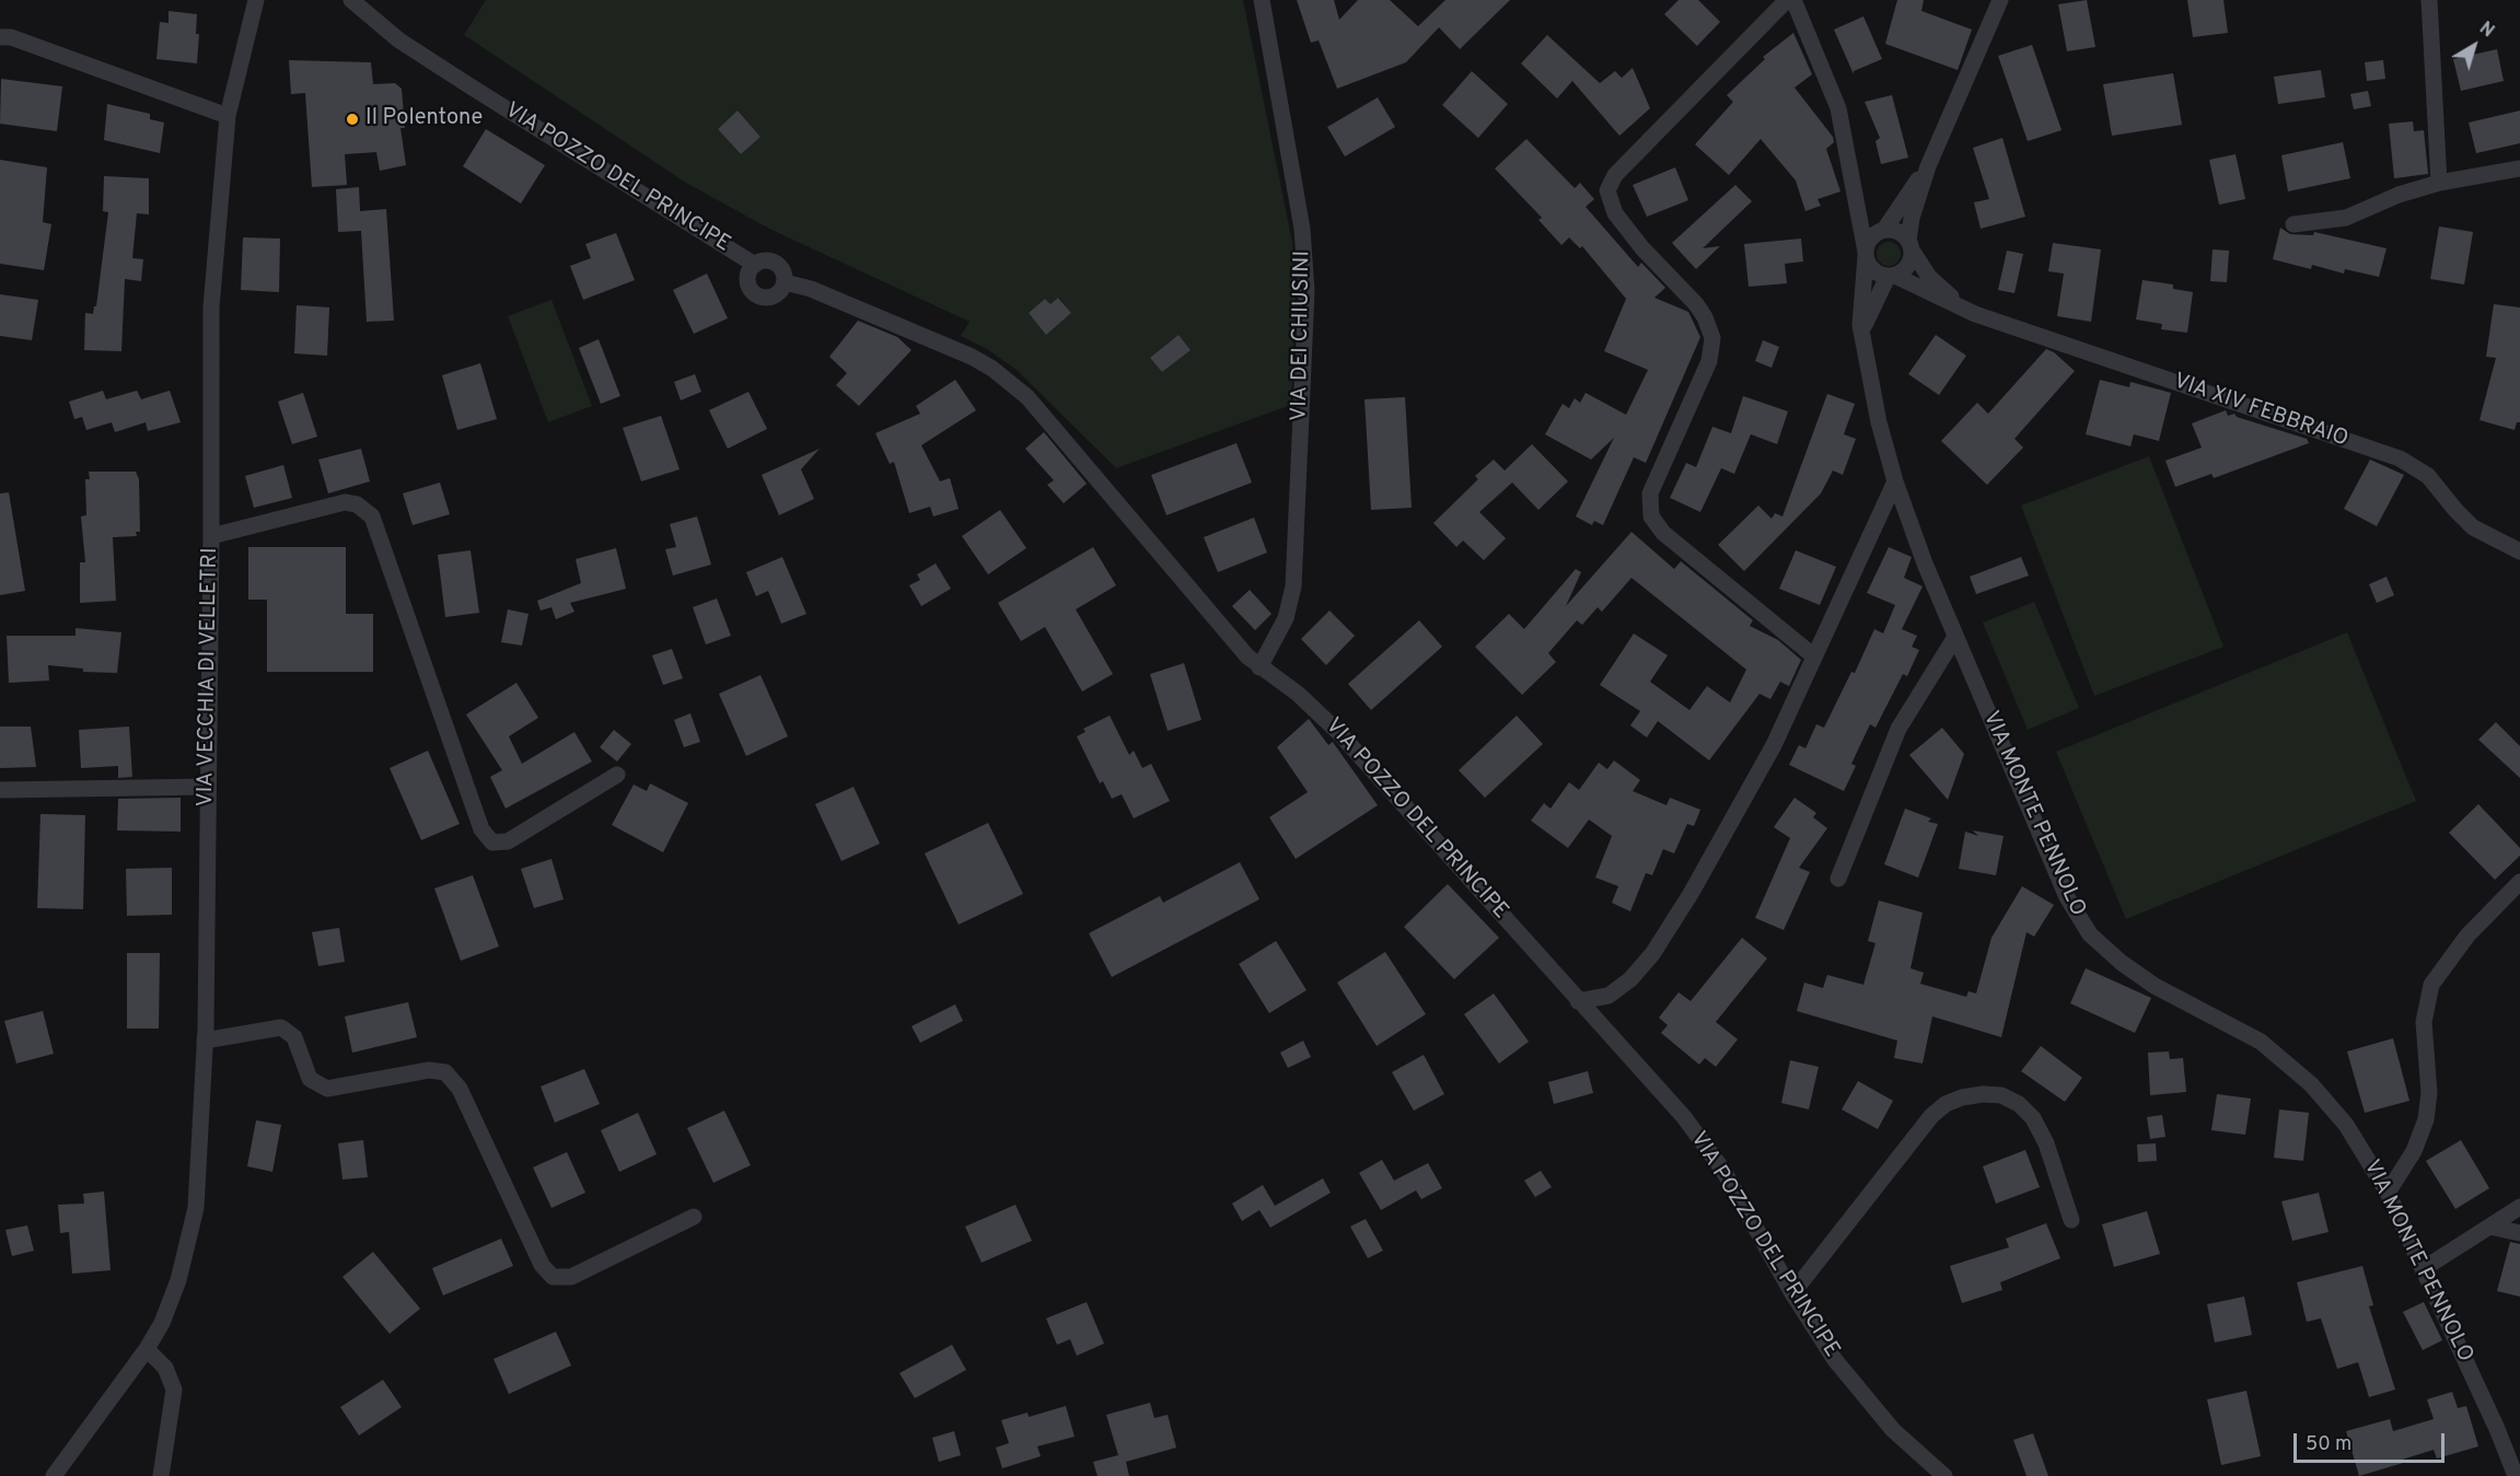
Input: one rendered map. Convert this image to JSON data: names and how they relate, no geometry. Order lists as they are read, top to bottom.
{
  "streets": {
    "street": [
      "VIA POZZO DEL PRINCIPE",
      "VIA DEI CHIUSINI",
      "VIA XIV FEBBRAIO",
      "VIA VECCHIA DI VELLETRI",
      "VIA MONTE PENNOLO"
    ]
  },
  "crossings": [
    ["VIA POZZO DEL PRINCIPE", "VIA DEI CHIUSINI"],
    ["VIA XIV FEBBRAIO", "VIA MONTE PENNOLO"]
  ],
  "places": ["Il Polentone"],
  "scale_bar": "50 m",
  "north": "top right"
}
